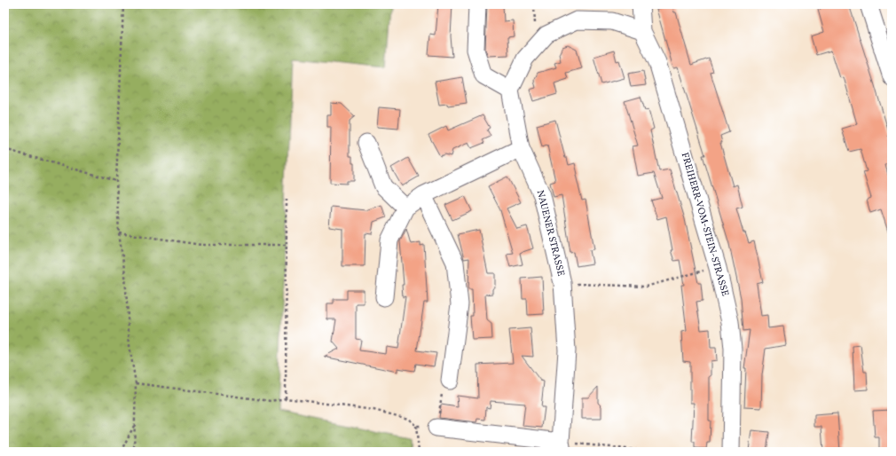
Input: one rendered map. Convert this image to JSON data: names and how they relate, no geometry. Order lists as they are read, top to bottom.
{
  "streets": {
    "street": ["FREIHERR-VOM-STEIN-STRASSE", "NAUENER STRASSE"]
  }
}
